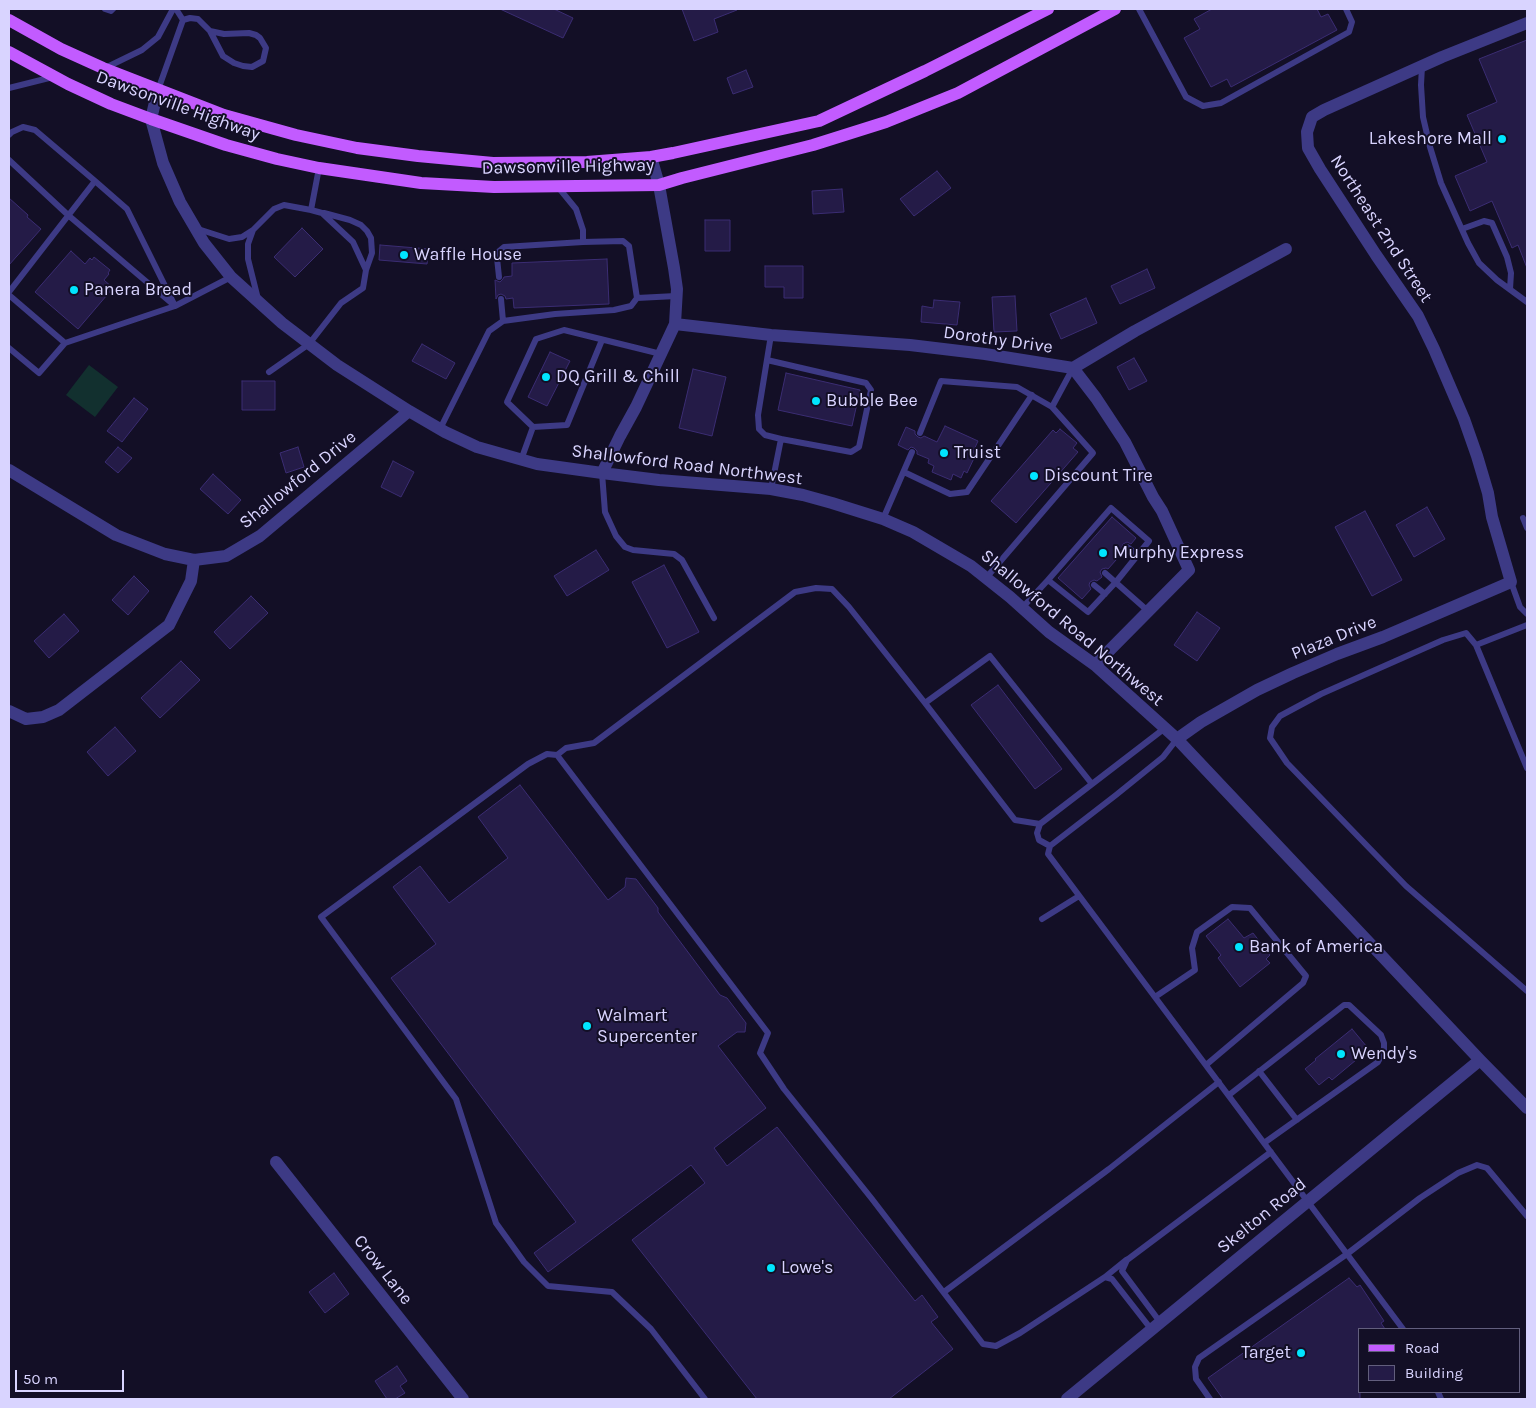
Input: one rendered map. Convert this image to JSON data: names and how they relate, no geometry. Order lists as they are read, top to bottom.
{
  "streets": {
    "main road": ["Dawsonville Highway"],
    "street": [
      "Northeast 2nd Street",
      "Dorothy Drive",
      "Shallowford Road Northwest",
      "Shallowford Drive",
      "Plaza Drive",
      "Skelton Road",
      "Crow Lane"
    ]
  },
  "crossings": [
    ["Dawsonville Highway", "Shallowford Road Northwest"],
    ["Northeast 2nd Street", "Plaza Drive"],
    ["Shallowford Road Northwest", "Shallowford Drive"],
    ["Shallowford Road Northwest", "Plaza Drive"],
    ["Shallowford Road Northwest", "Skelton Road"]
  ],
  "places": [
    "Lakeshore Mall",
    "Waffle House",
    "Panera Bread",
    "DQ Grill & Chill",
    "Bubble Bee",
    "Truist",
    "Discount Tire",
    "Murphy Express",
    "Bank of America",
    "Walmart Supercenter",
    "Wendy's",
    "Lowe's",
    "Target"
  ],
  "legend": ["Road", "Building"],
  "scale_bar": "50 m"
}
